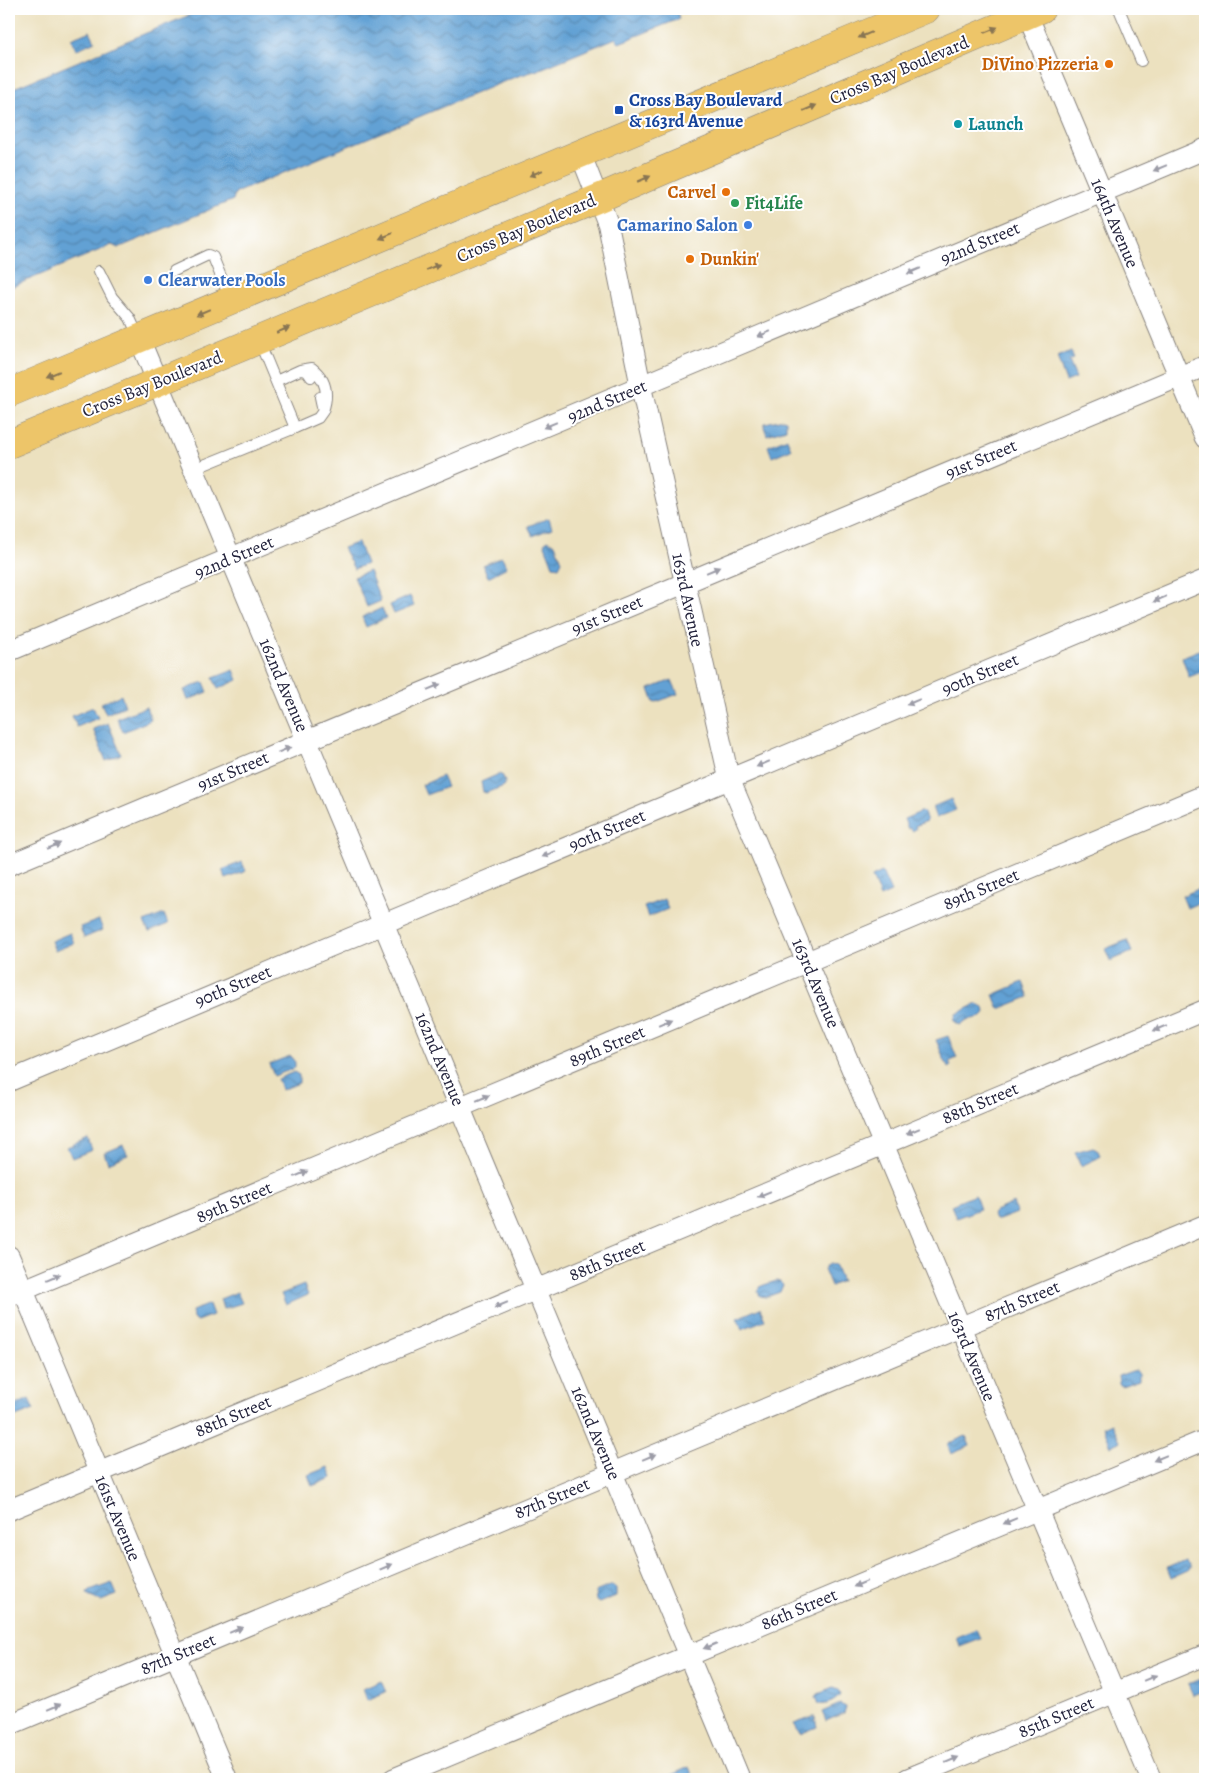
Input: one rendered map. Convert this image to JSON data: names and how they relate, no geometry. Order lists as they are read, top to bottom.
{
  "streets": {
    "main road": ["Cross Bay Boulevard"],
    "street": [
      "164th Avenue",
      "92nd Street",
      "91st Street",
      "163rd Avenue",
      "90th Street",
      "162nd Avenue",
      "89th Street",
      "88th Street",
      "87th Street",
      "161st Avenue",
      "86th Street",
      "85th Street"
    ]
  },
  "crossings": [
    ["Cross Bay Boulevard", "164th Avenue"],
    ["Cross Bay Boulevard", "163rd Avenue"],
    ["Cross Bay Boulevard", "162nd Avenue"],
    ["164th Avenue", "92nd Street"],
    ["164th Avenue", "91st Street"],
    ["92nd Street", "163rd Avenue"],
    ["92nd Street", "162nd Avenue"],
    ["91st Street", "163rd Avenue"],
    ["91st Street", "162nd Avenue"],
    ["163rd Avenue", "90th Street"],
    ["163rd Avenue", "89th Street"],
    ["163rd Avenue", "88th Street"],
    ["163rd Avenue", "87th Street"],
    ["163rd Avenue", "86th Street"],
    ["163rd Avenue", "85th Street"],
    ["90th Street", "162nd Avenue"],
    ["162nd Avenue", "89th Street"],
    ["162nd Avenue", "88th Street"],
    ["162nd Avenue", "87th Street"],
    ["162nd Avenue", "86th Street"],
    ["89th Street", "161st Avenue"],
    ["88th Street", "161st Avenue"],
    ["87th Street", "161st Avenue"]
  ],
  "one_way": [
    "92nd Street",
    "91st Street",
    "90th Street",
    "89th Street",
    "88th Street",
    "87th Street",
    "86th Street",
    "85th Street"
  ],
  "places": {
    "other": [
      "DiVino Pizzeria",
      "Launch",
      "Carvel",
      "Fit4Life",
      "Camarino Salon",
      "Dunkin'",
      "Clearwater Pools"
    ],
    "transit": ["Cross Bay Boulevard & 163rd Avenue"]
  }
}
